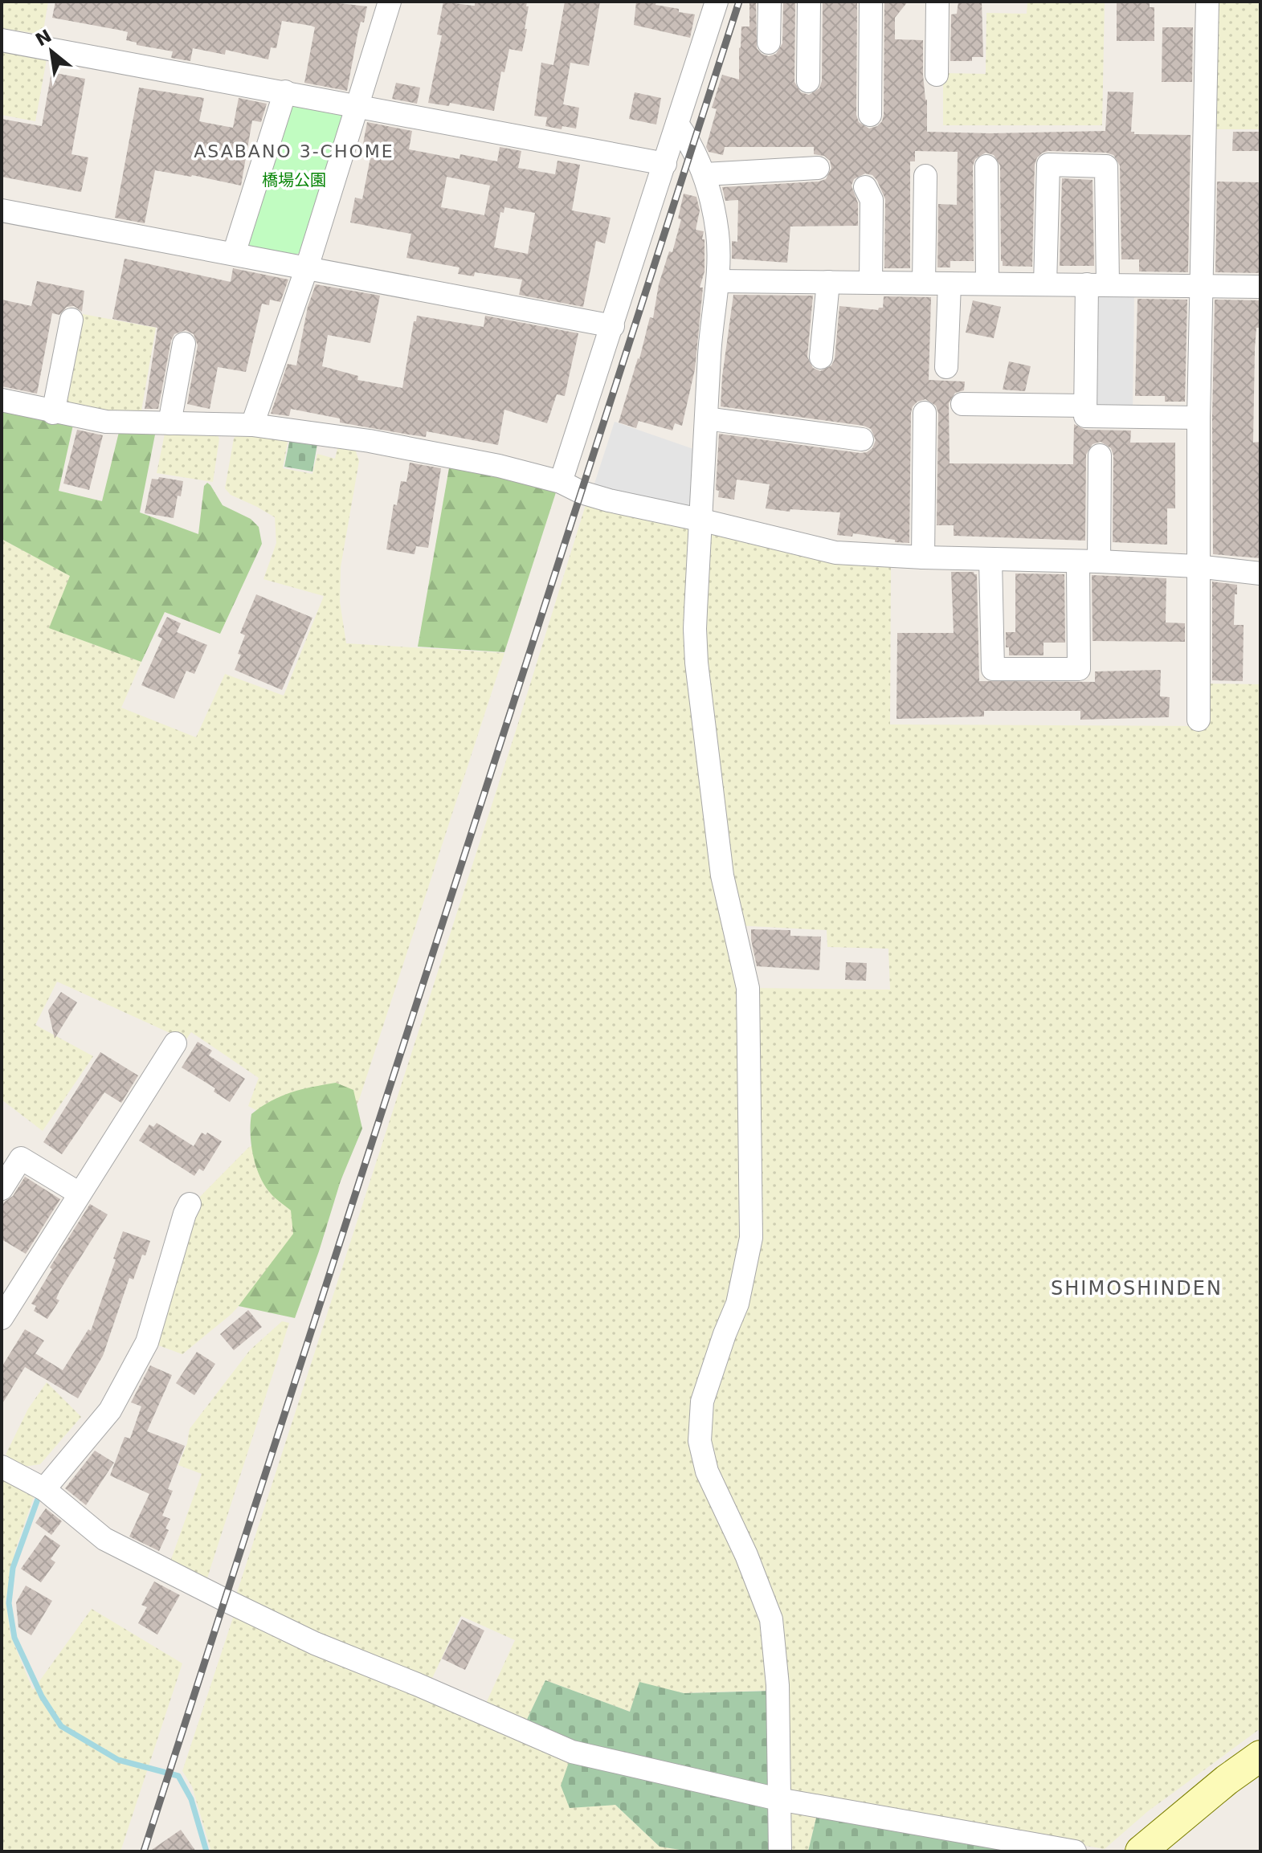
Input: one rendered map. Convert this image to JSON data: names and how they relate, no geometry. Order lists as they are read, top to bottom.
{
  "districts": ["ASABANO 3-CHOME", "SHIMOSHINDEN"],
  "parks": ["橋場公園"],
  "north": "top left"
}
